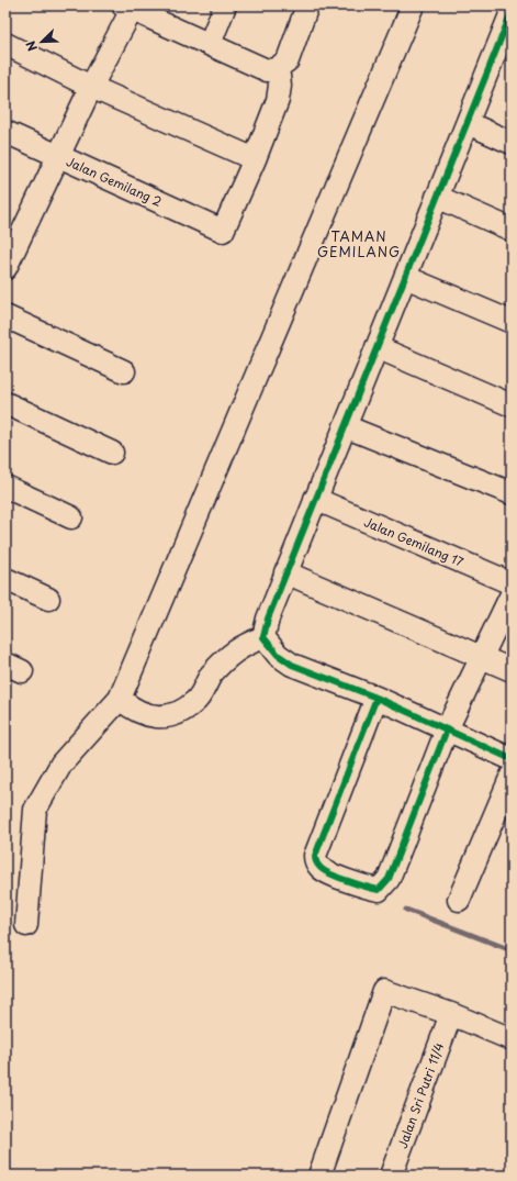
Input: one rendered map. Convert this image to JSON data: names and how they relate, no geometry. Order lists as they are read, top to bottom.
{
  "streets": {
    "street": ["Jalan Gemilang 2", "Jalan Gemilang 17", "Jalan Sri Putri 11/4"]
  },
  "districts": ["TAMAN GEMILANG"],
  "north": "bottom left"
}
